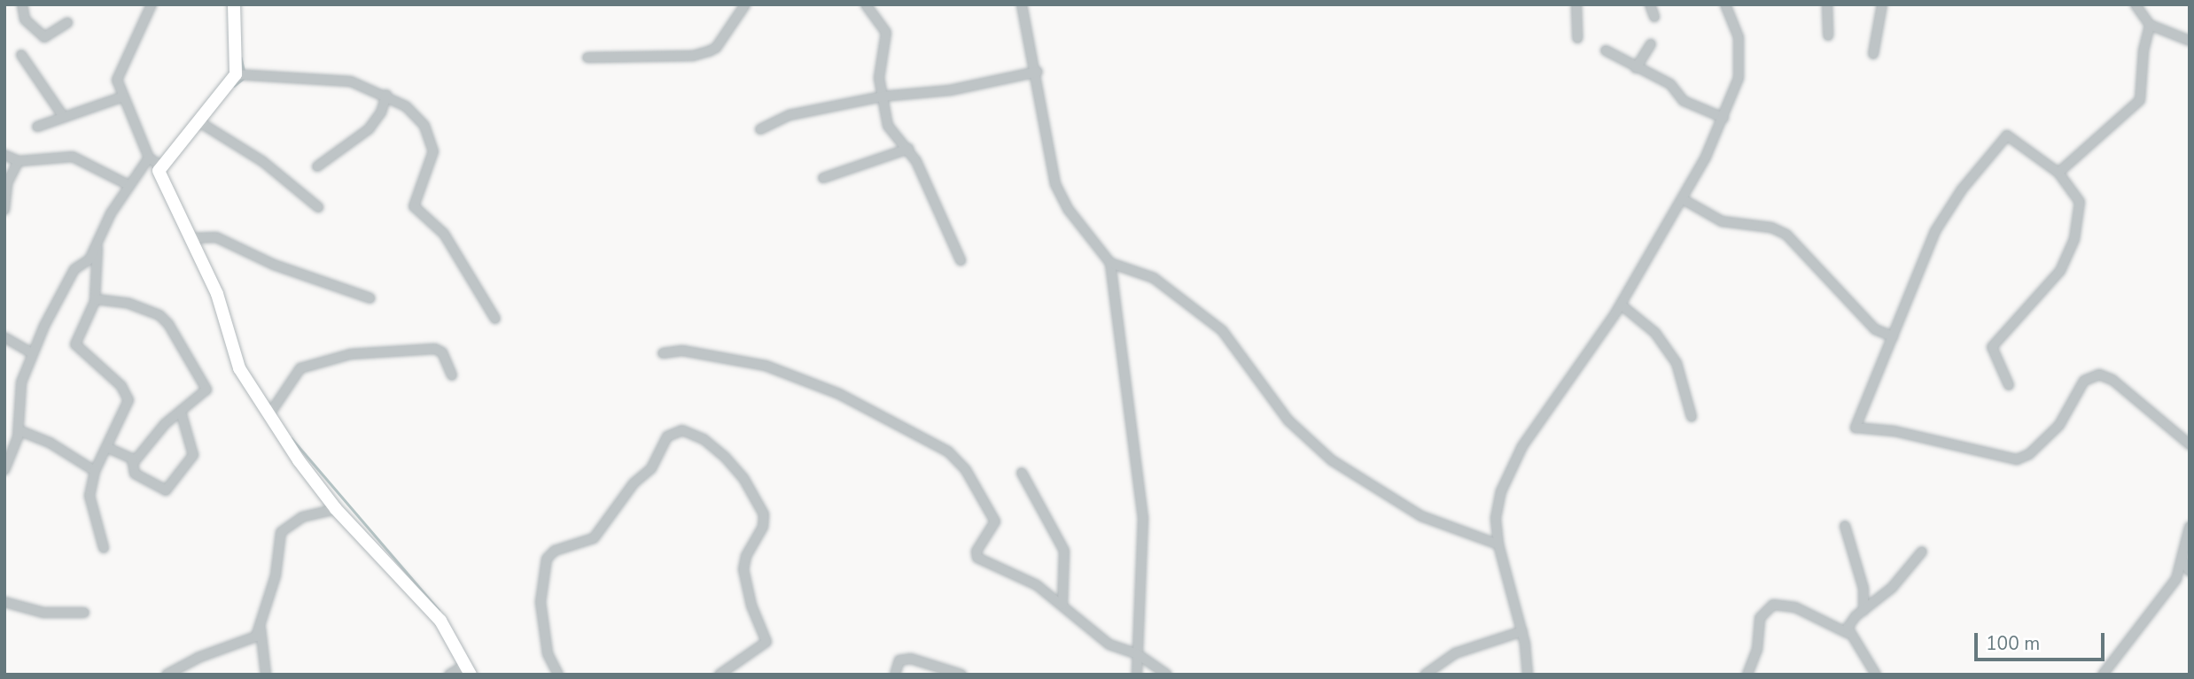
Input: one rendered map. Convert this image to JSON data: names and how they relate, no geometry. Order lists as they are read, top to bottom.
{
  "scale_bar": "100 m"
}
